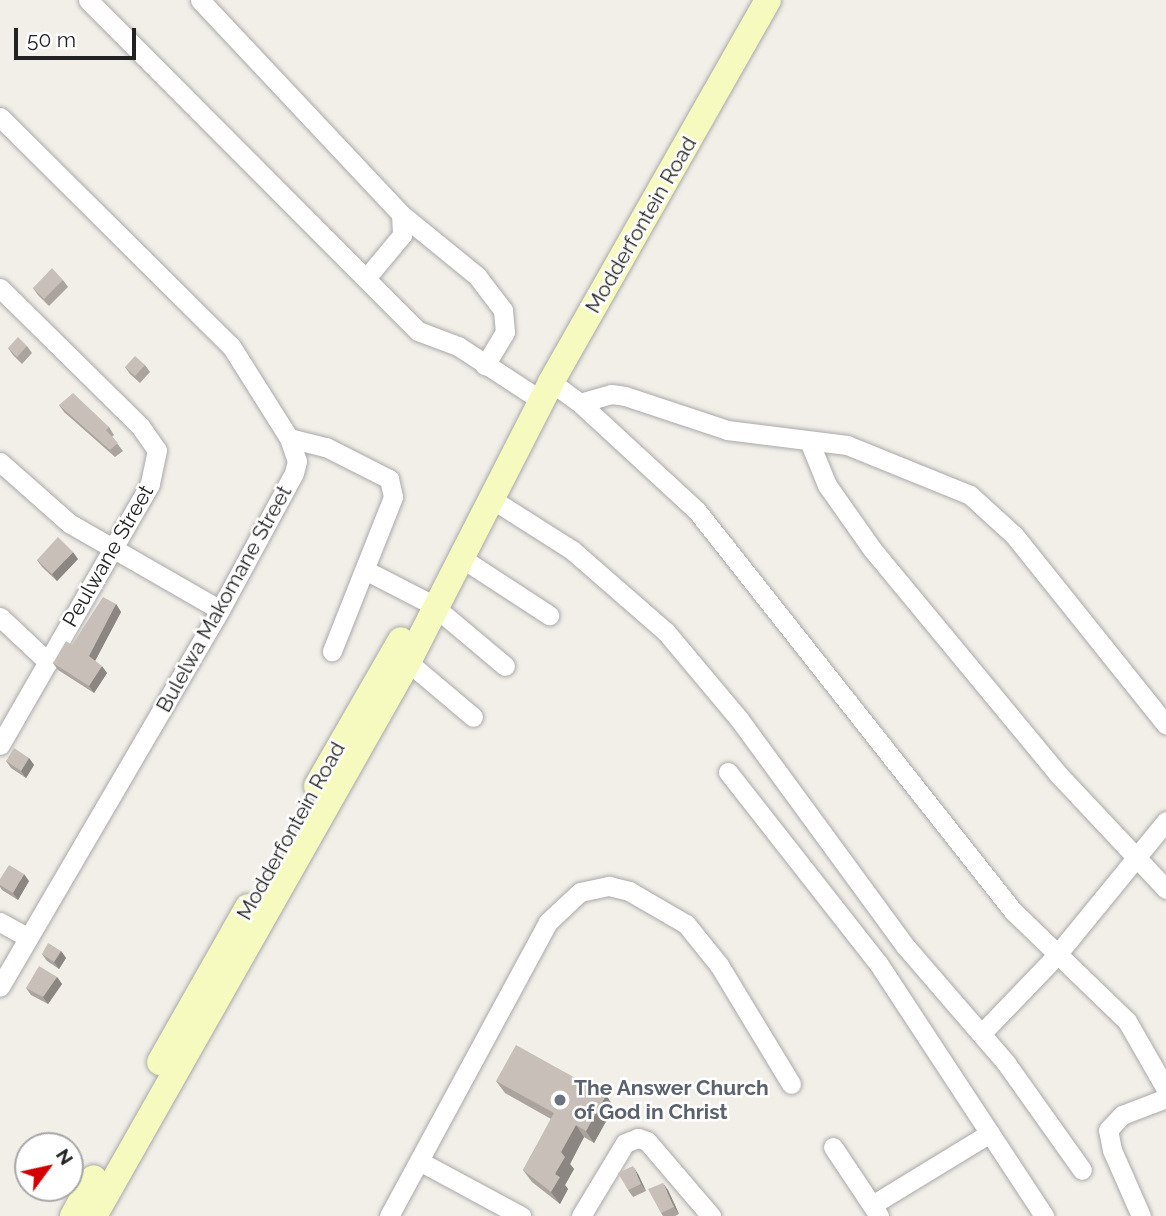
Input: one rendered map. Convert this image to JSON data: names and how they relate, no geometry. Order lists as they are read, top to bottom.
{
  "streets": {
    "main road": ["Modderfontein Road"],
    "street": ["Peulwane Street", "Bulelwa Makomane Street"]
  },
  "places": ["The Answer Church of God in Christ"],
  "scale_bar": "50 m",
  "north": "top right"
}
